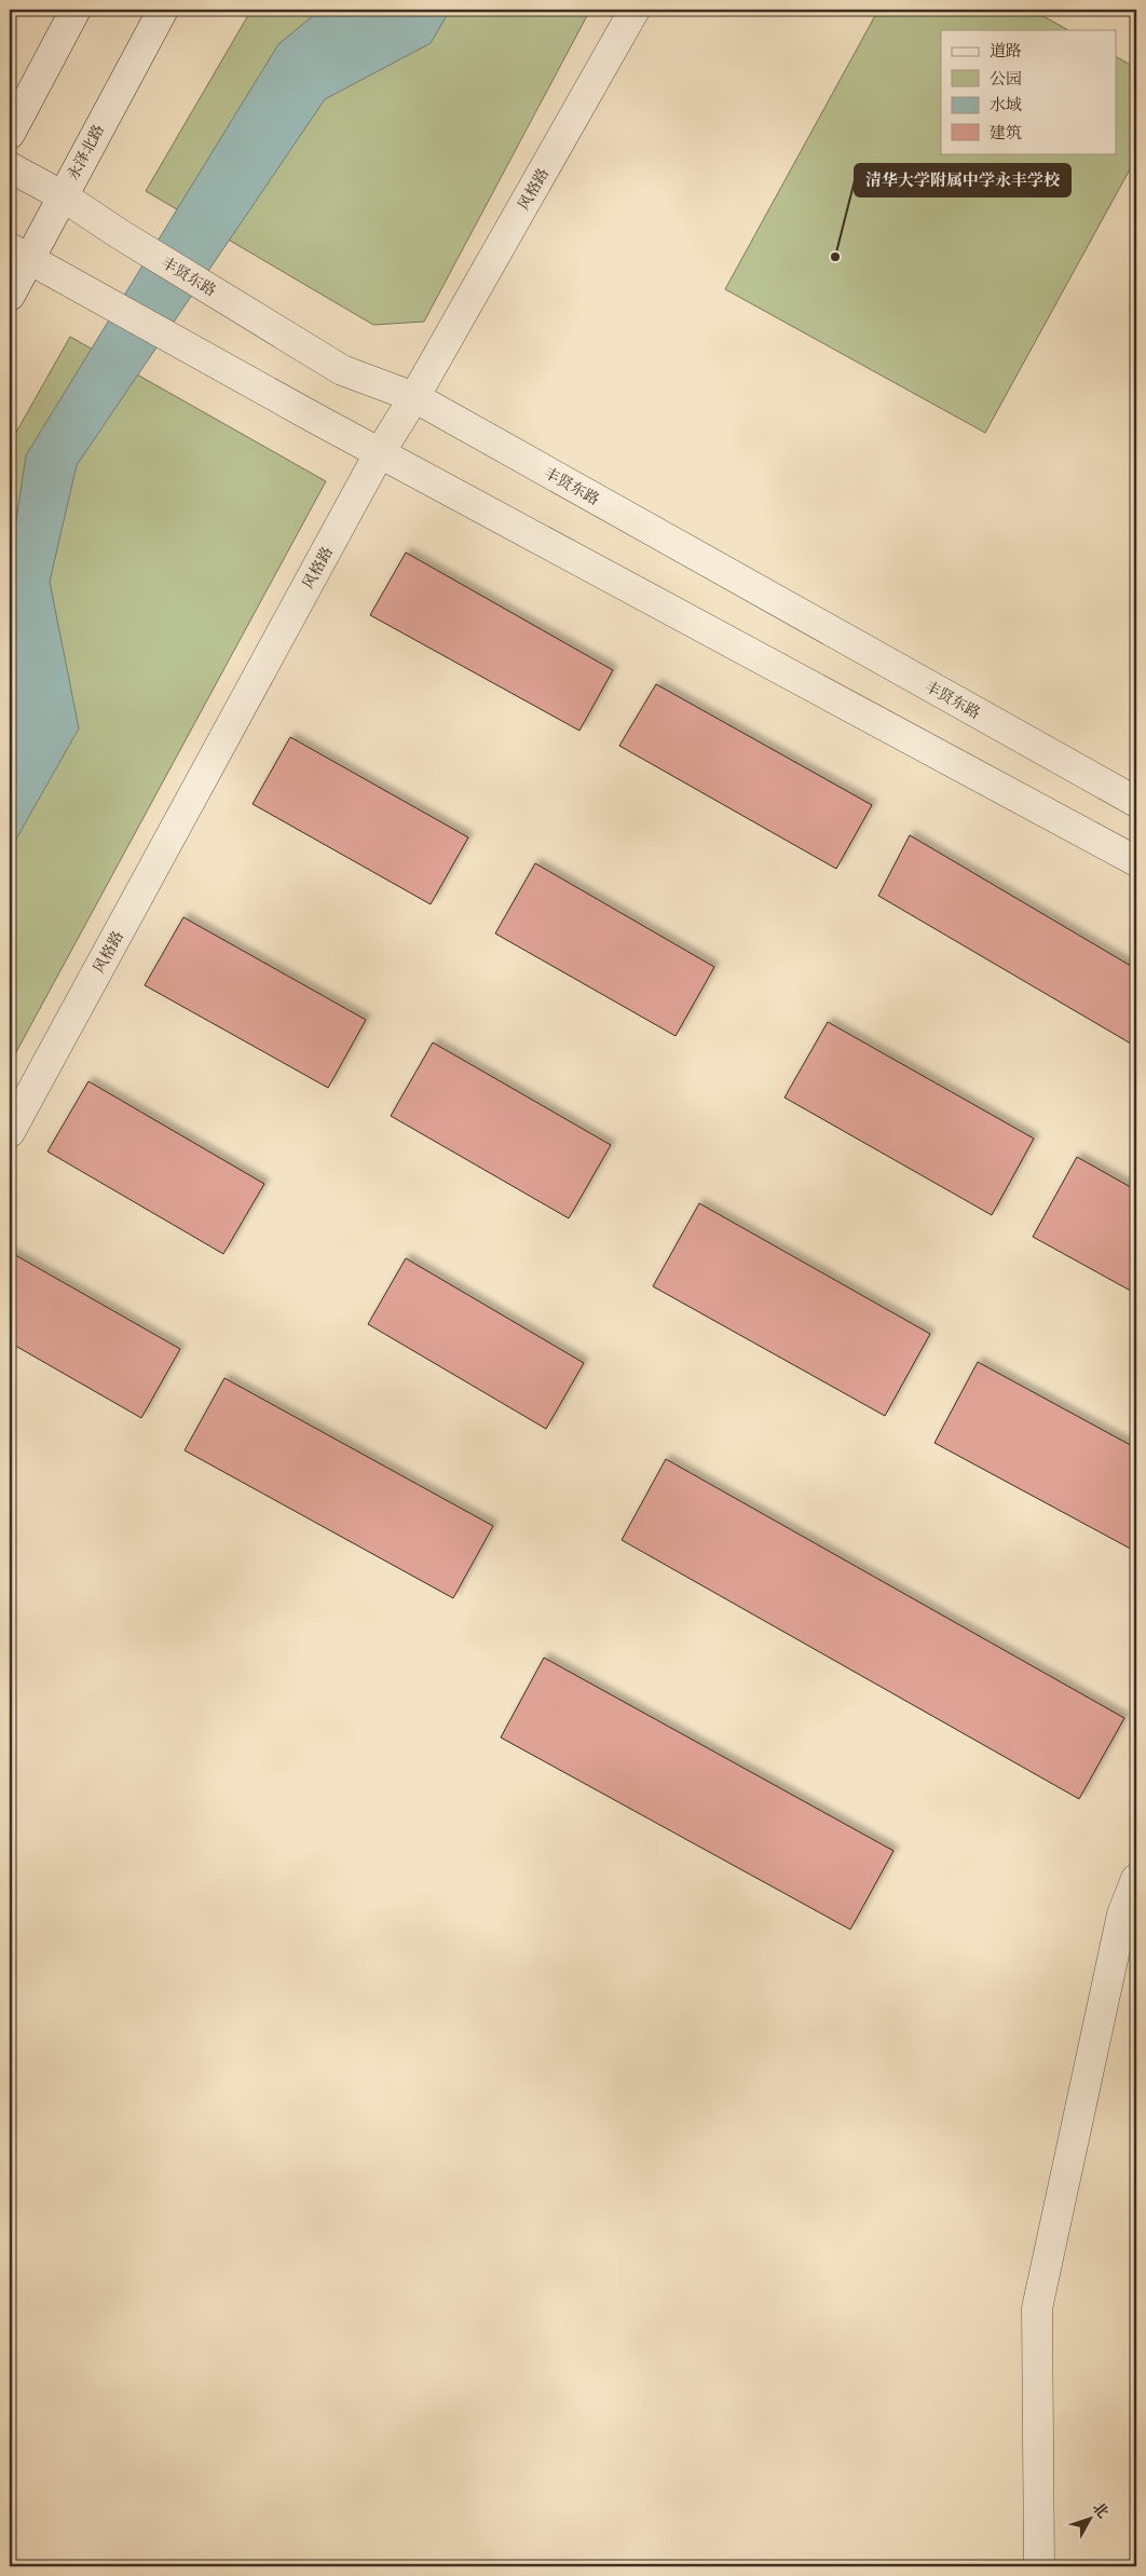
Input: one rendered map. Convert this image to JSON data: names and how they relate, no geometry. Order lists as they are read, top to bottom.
{
  "streets": {
    "street": ["永泽北路", "风格路", "丰贤东路"]
  },
  "crossings": [
    ["永泽北路", "丰贤东路"],
    ["风格路", "丰贤东路"]
  ],
  "places": ["清华大学附属中学永丰学校"],
  "legend": [
    "道路",
    "公园",
    "水域",
    "建筑"
  ],
  "north": "top right"
}
